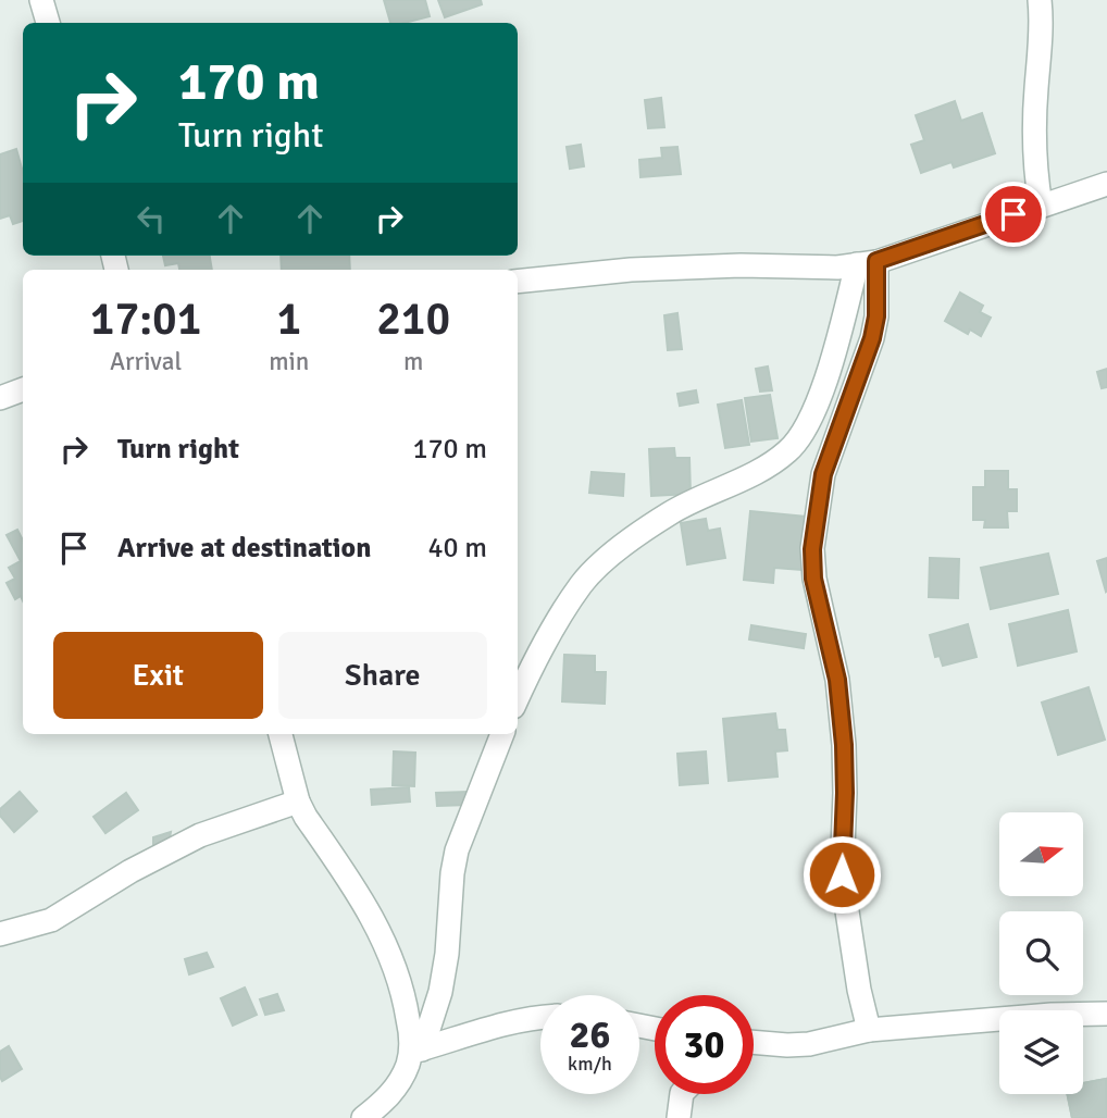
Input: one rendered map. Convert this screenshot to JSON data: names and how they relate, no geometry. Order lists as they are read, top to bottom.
{
  "north": "right",
  "page": {
    "turn": ["170 m", "Turn right"],
    "eta": [
      "17:01",
      "Arrival",
      "1",
      "min",
      "210",
      "m"
    ],
    "list": [
      {
        "name": "Turn right",
        "value": "170 m"
      },
      {
        "name": "Arrive at destination",
        "value": "40 m"
      }
    ],
    "buttons": ["Exit", "Share"],
    "speed": "26 km/h",
    "limit": "30"
  }
}
